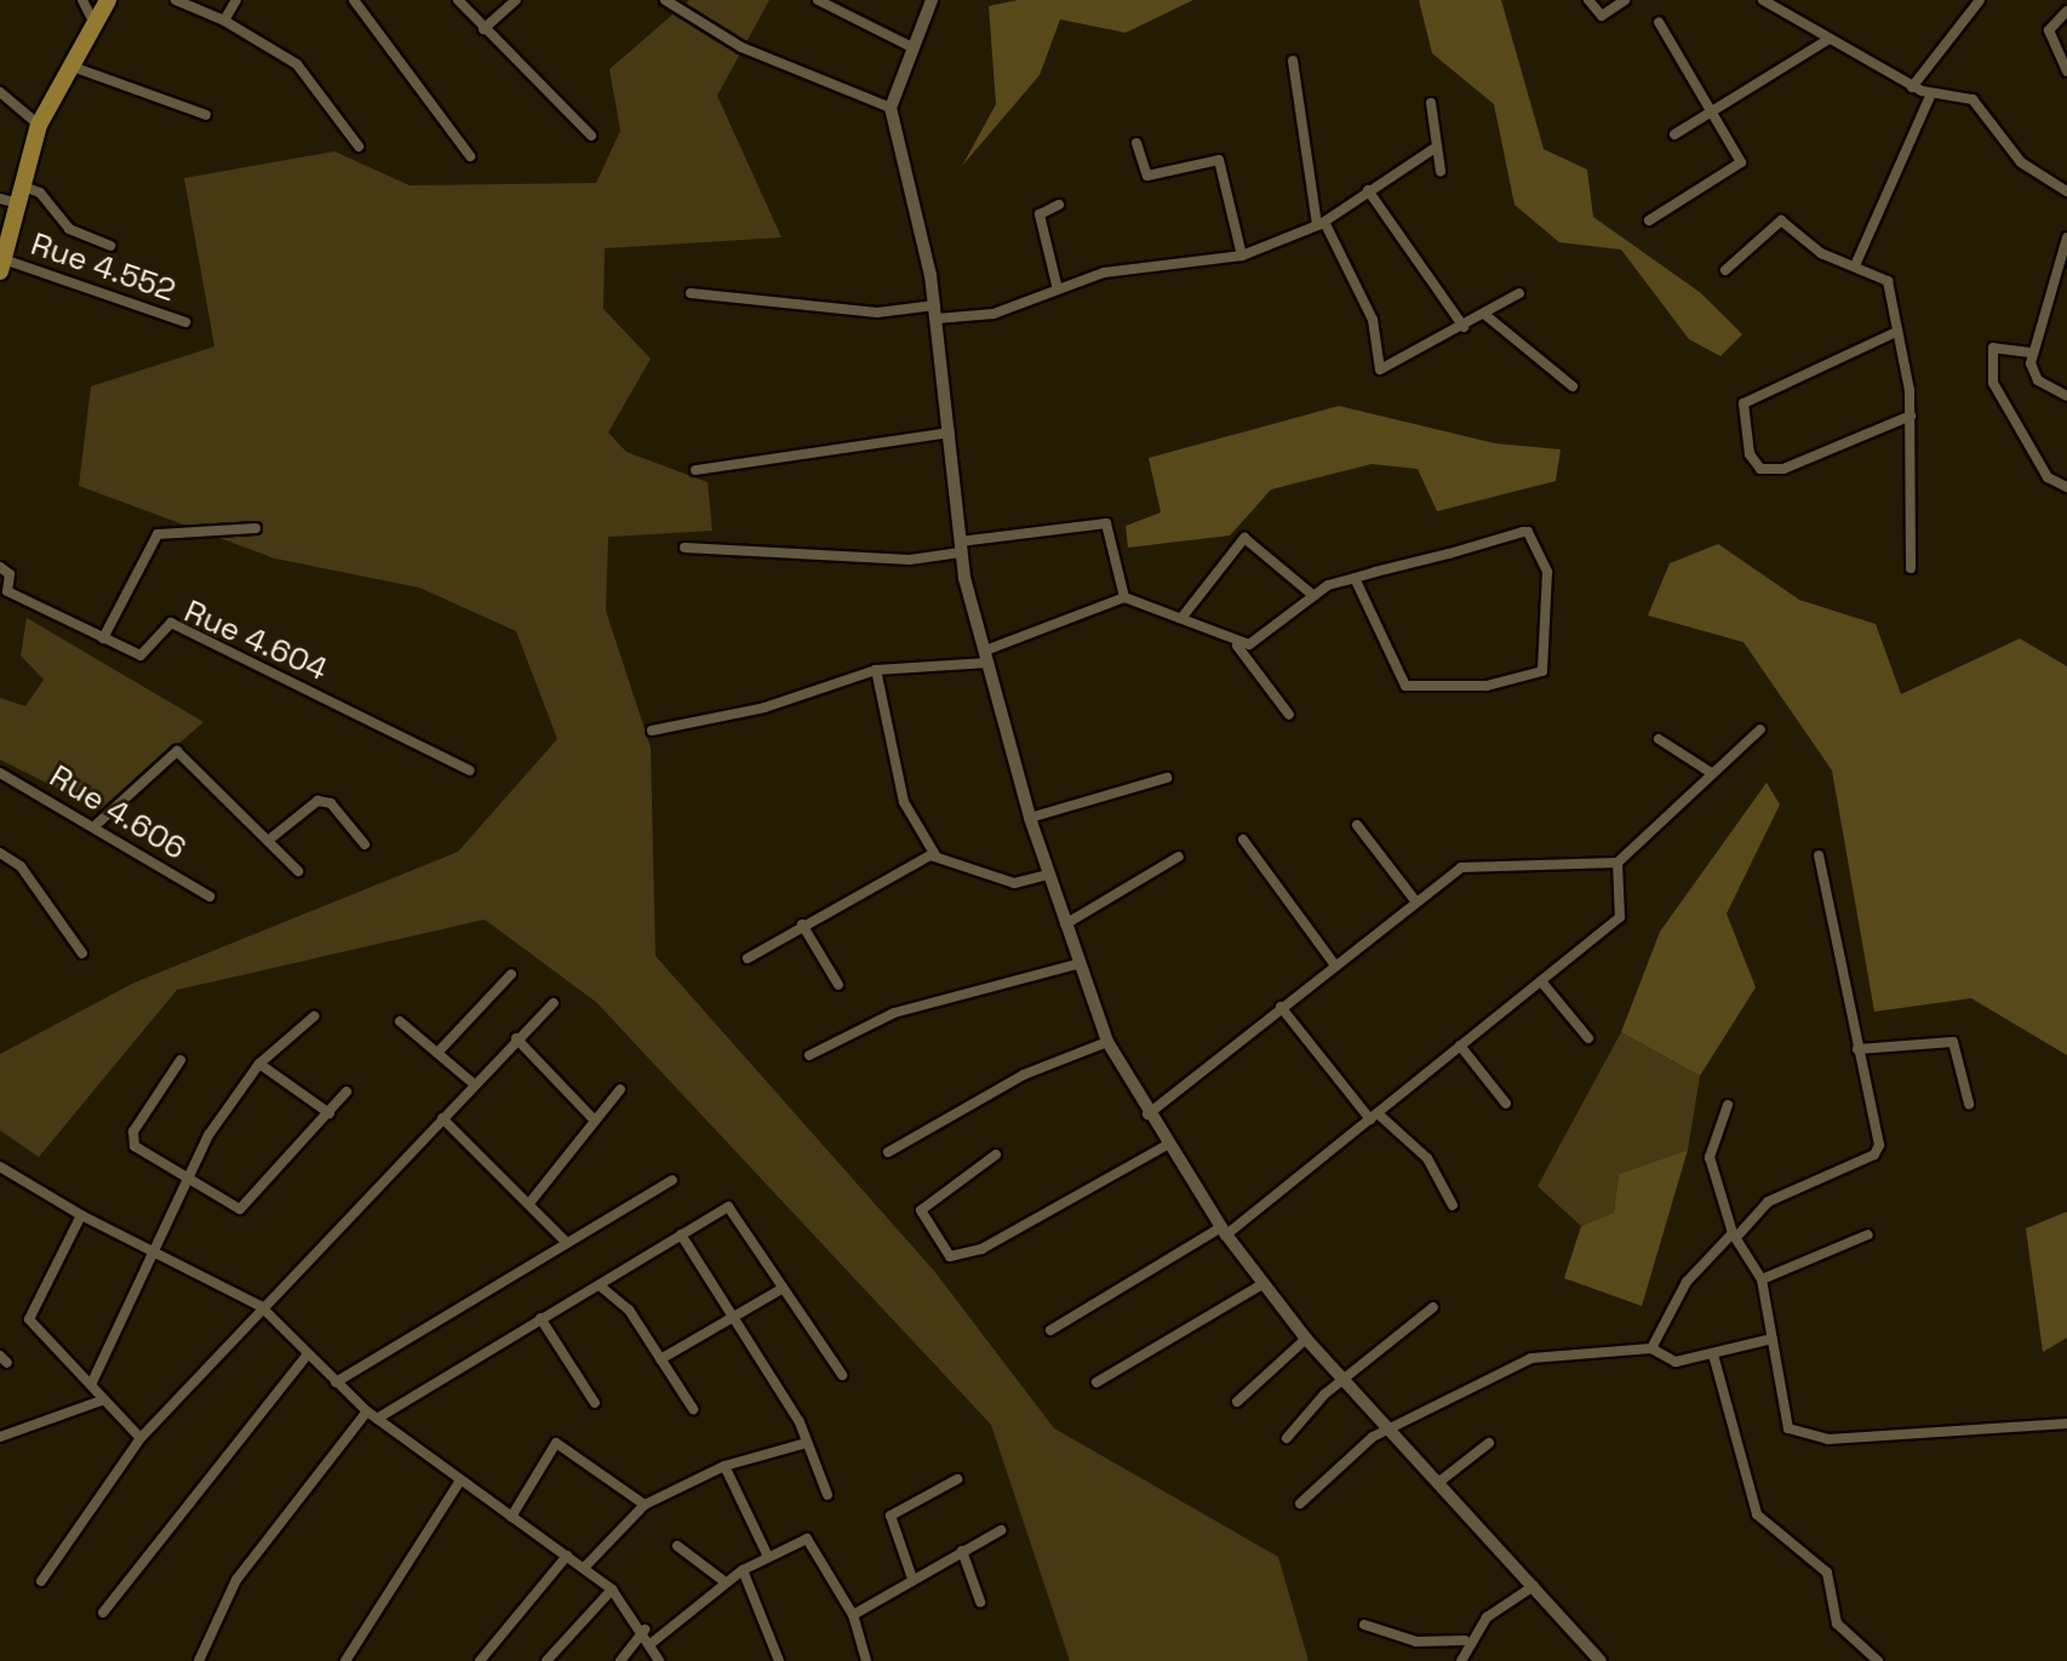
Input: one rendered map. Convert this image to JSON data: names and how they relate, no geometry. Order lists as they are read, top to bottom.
{
  "streets": {
    "street": ["Rue 4.552", "Rue 4.604", "Rue 4.606"]
  }
}
